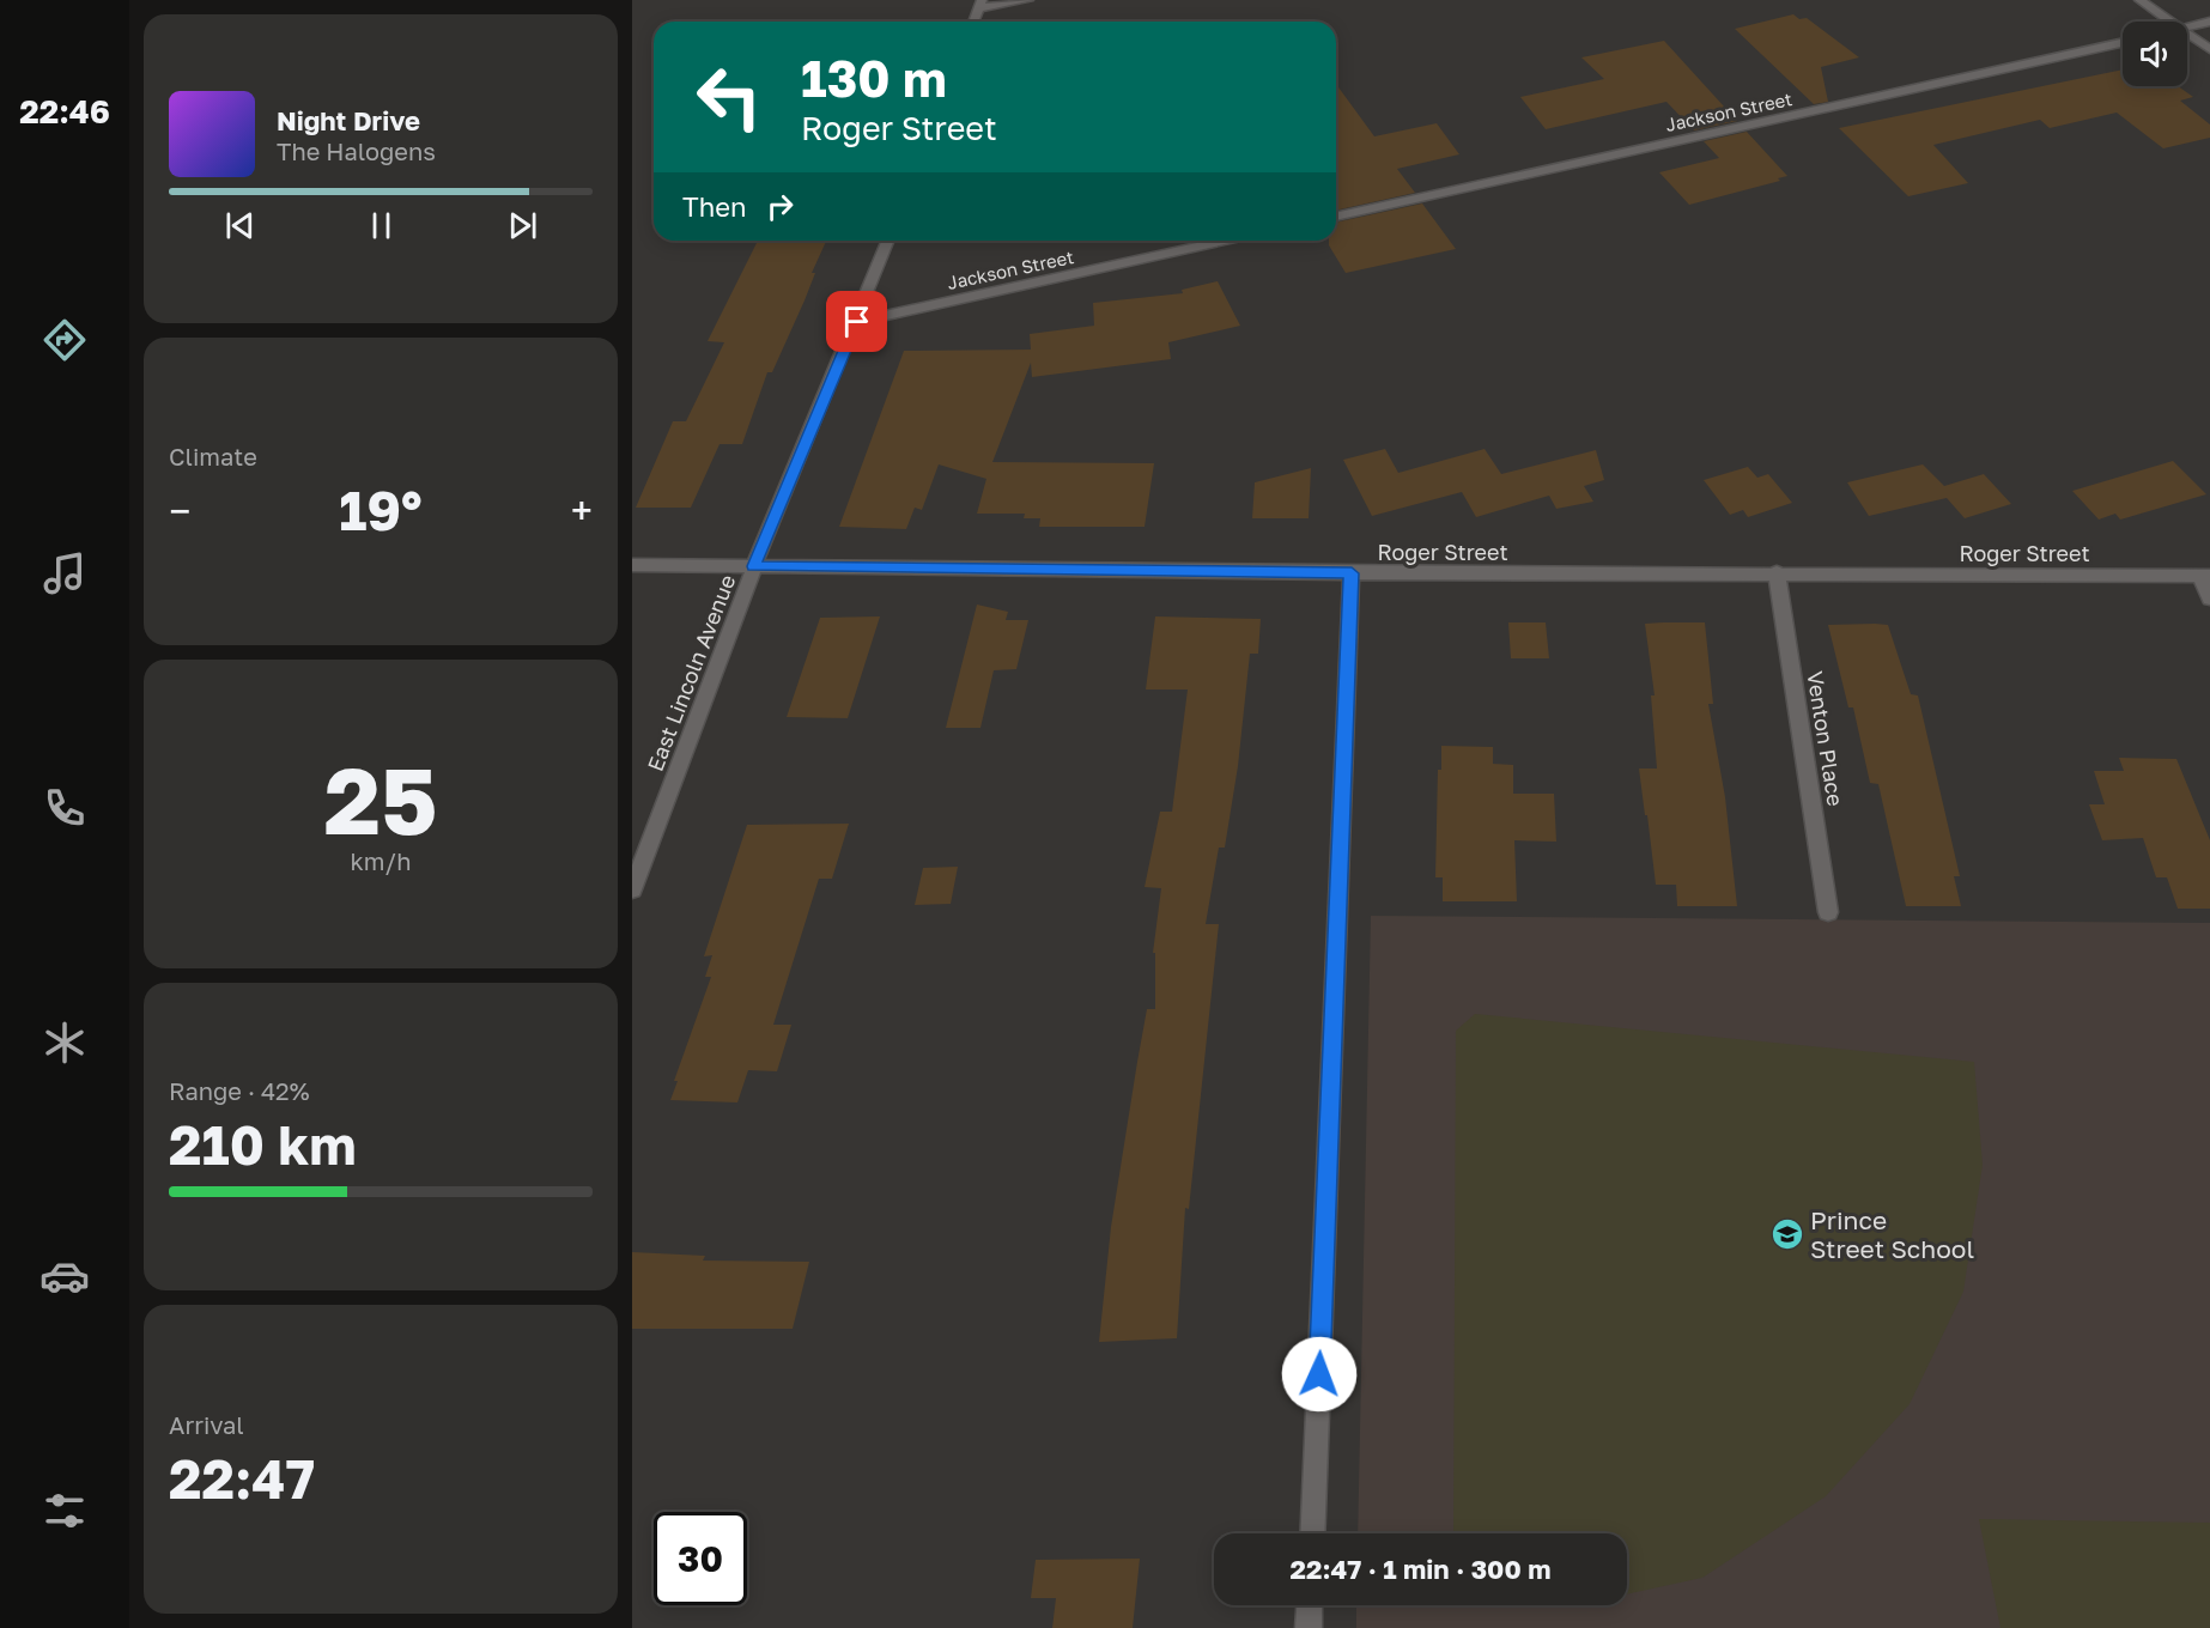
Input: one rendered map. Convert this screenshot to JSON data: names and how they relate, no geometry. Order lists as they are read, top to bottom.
{
  "streets": {
    "street": [
      "Jackson Street",
      "Roger Street",
      "East Lincoln Avenue",
      "Venton Place"
    ]
  },
  "crossings": [
    ["Jackson Street", "East Lincoln Avenue"],
    ["Roger Street", "East Lincoln Avenue"],
    ["Roger Street", "Venton Place"]
  ],
  "places": {
    "school or university": ["Prince Street School"]
  },
  "page": {
    "tabs": "22:46",
    "turn": ["130 m", "Roger Street"],
    "song": ["Night Drive", "The Halogens"],
    "then": "Then",
    "tile": [
      "Climate",
      ["25", "km/h"],
      ["Range · 42%", "210 km"],
      ["Arrival", "22:47"]
    ],
    "heat": ["−", "19°", "+"],
    "limit": "30",
    "trip": "22:47 · 1 min · 300 m"
  }
}
